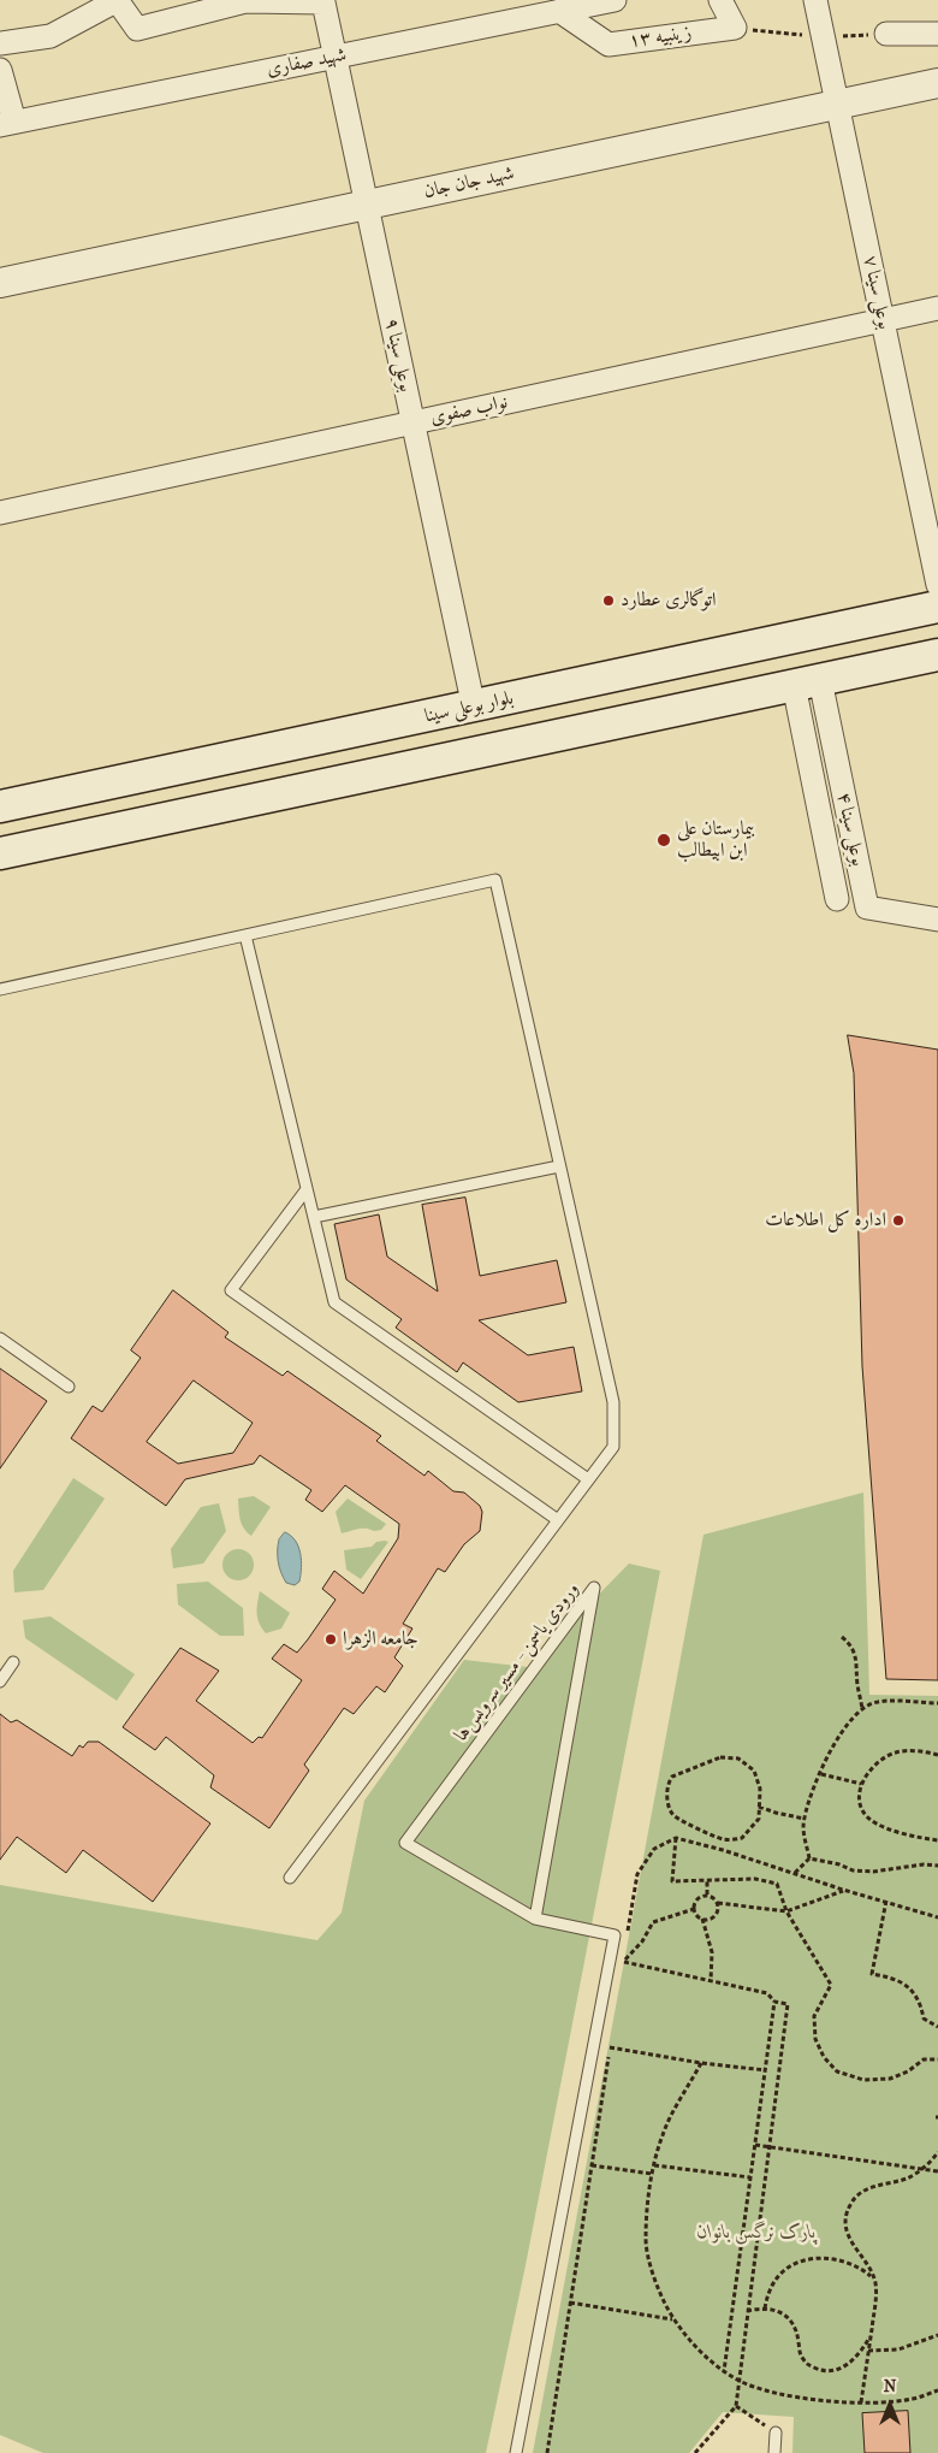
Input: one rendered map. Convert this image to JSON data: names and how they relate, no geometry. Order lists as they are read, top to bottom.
{
  "streets": {
    "main road": ["بلوار بوعلی سینا"],
    "street": [
      "زینبیه ۱۳",
      "شهید صفاری",
      "شهید جان جان",
      "بوعلی سینا ۷",
      "بوعلی سینا ۹",
      "نواب صفوی",
      "بوعلی سینا ۴"
    ],
    "lane": ["ورودی یاسمن - مسیر سرویس‌ها"]
  },
  "crossings": [
    ["زینبیه ۱۳", "شهید صفاری"],
    ["شهید صفاری", "بوعلی سینا ۹"],
    ["شهید جان جان", "بوعلی سینا ۷"],
    ["شهید جان جان", "بوعلی سینا ۹"],
    ["بوعلی سینا ۷", "نواب صفوی"],
    ["بوعلی سینا ۹", "نواب صفوی"],
    ["بوعلی سینا ۹", "بلوار بوعلی سینا"]
  ],
  "parks": ["پارک نرگس بانوان"],
  "places": [
    "اتوگالری عطارد",
    "بیمارستان علی ابن ابیطالب",
    "اداره کل اطلاعات",
    "جامعه الزهرا"
  ],
  "north": "top"
}
